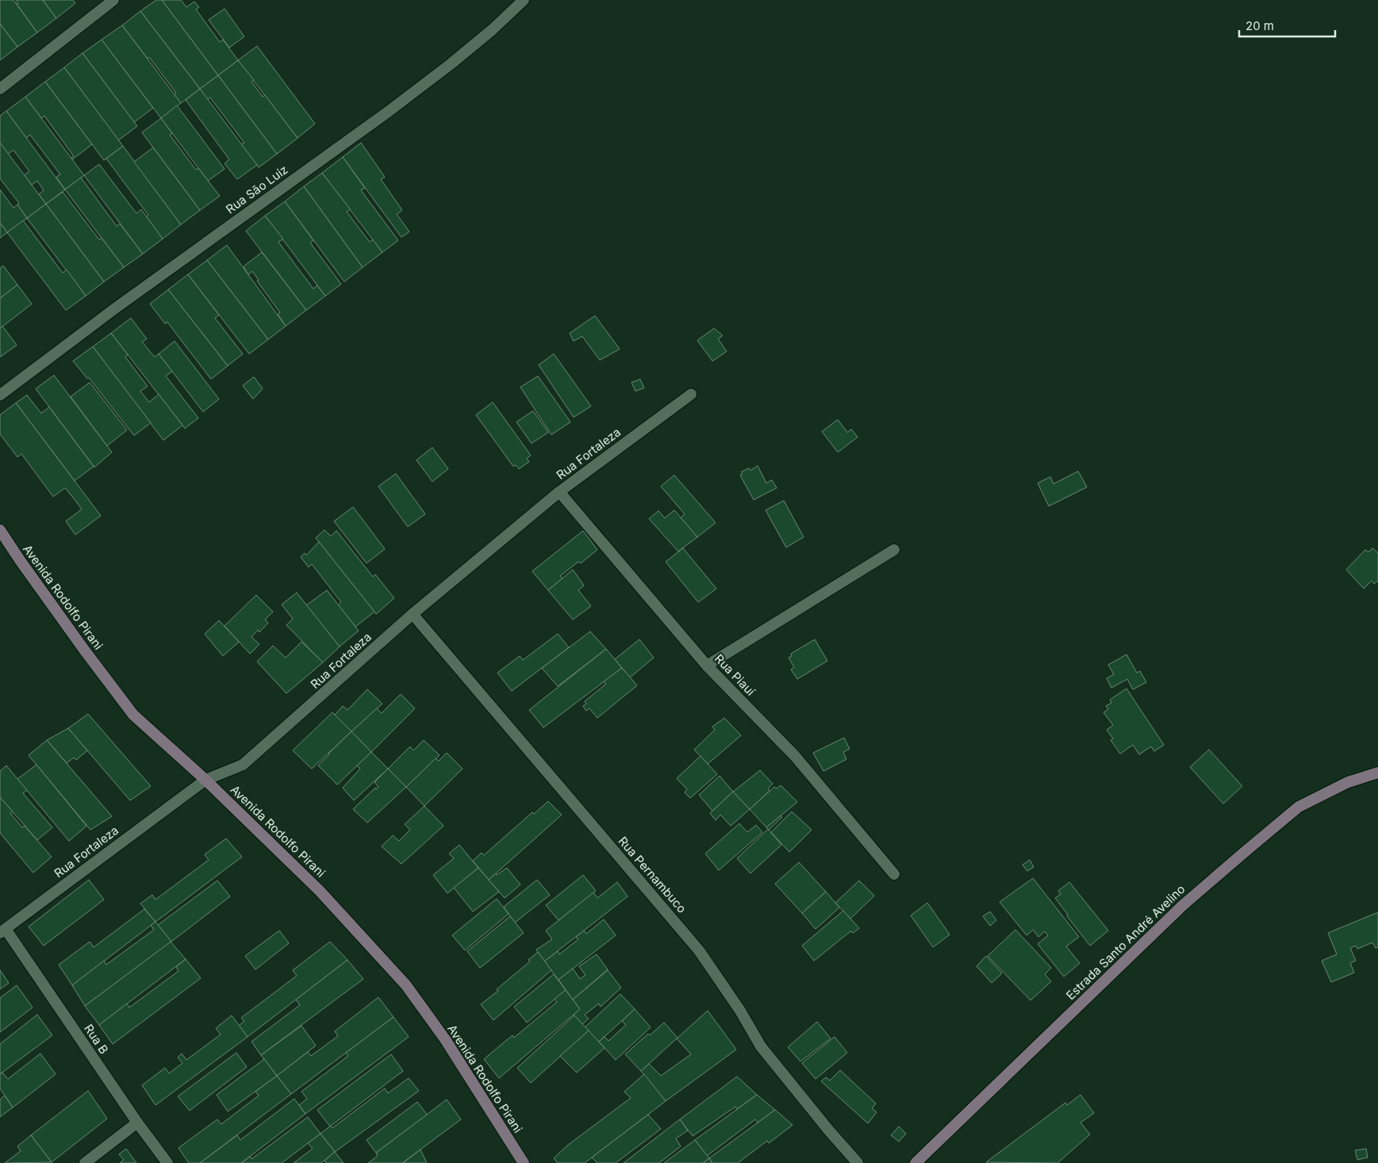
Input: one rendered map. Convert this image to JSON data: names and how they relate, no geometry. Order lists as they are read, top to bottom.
{
  "streets": {
    "main road": ["Avenida Rodolfo Pirani", "Estrada Santo André Avelino"],
    "street": [
      "Rua São Luiz",
      "Rua Fortaleza",
      "Rua Piauí",
      "Rua Pernambuco",
      "Rua B"
    ]
  },
  "crossings": [
    ["Rua Fortaleza", "Avenida Rodolfo Pirani"],
    ["Rua Fortaleza", "Rua Piauí"],
    ["Rua Fortaleza", "Rua Pernambuco"],
    ["Rua Fortaleza", "Rua B"]
  ],
  "scale_bar": "20 m"
}
